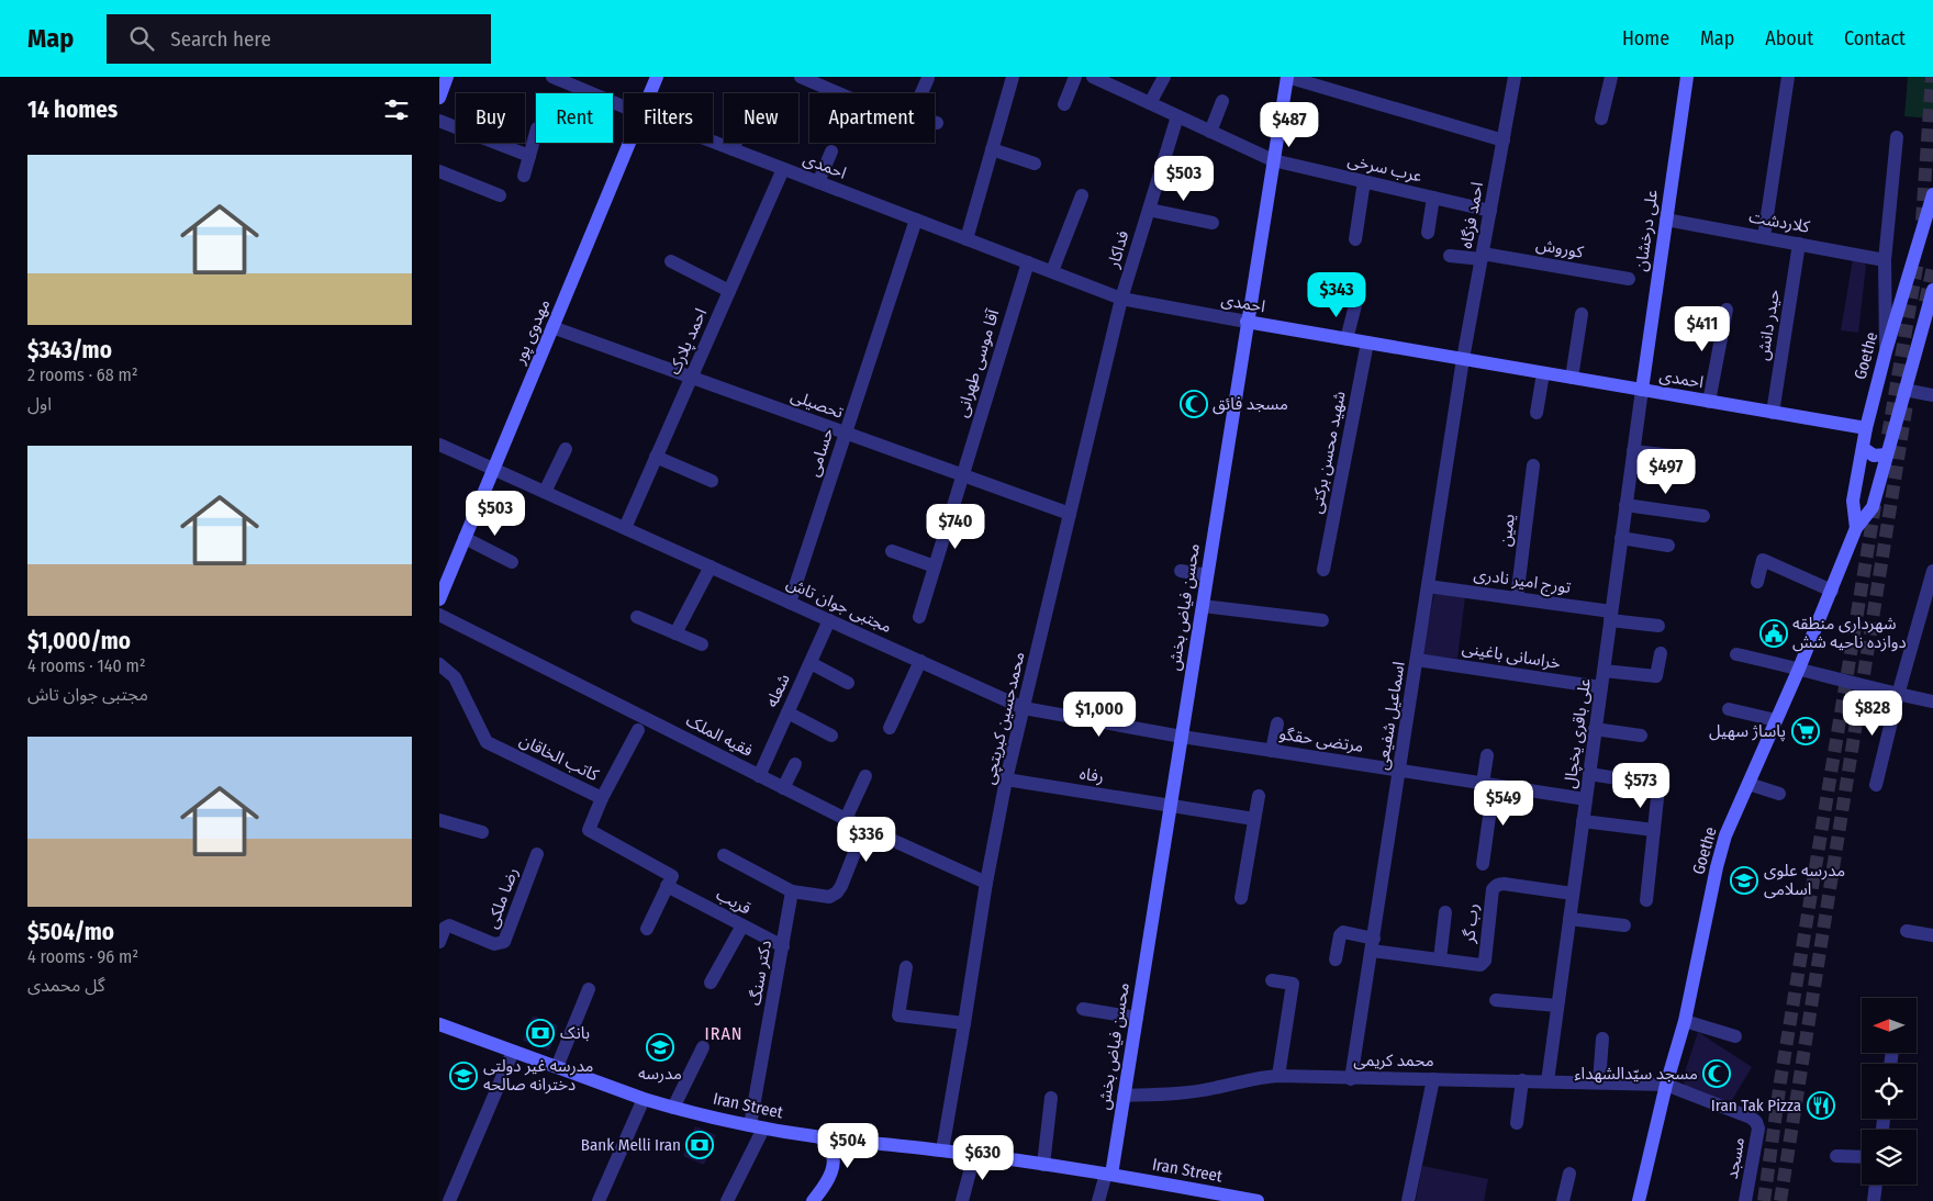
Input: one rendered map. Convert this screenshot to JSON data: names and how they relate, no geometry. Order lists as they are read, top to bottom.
{
  "streets": {
    "street": [
      "احمدی",
      "عرب سرخی",
      "احمد فزگاه",
      "کلاردشت",
      "علی درخشان",
      "کوروش",
      "فداکار",
      "حیدر دانش",
      "مهدوی پور",
      "احمد پلارک",
      "Goethe",
      "آقا موسی طهرانی",
      "تحصیلی",
      "حسامی",
      "شهید محسن برکتی",
      "یمین",
      "تورج امیر نادری",
      "مجتبی جوان تاش",
      "محسن فیاض بخش",
      "خراسانی باغینی",
      "شعله",
      "اسماعیل شفیعی",
      "محمدحسین کبریتچی",
      "علی باقری یخچال",
      "فقیه الملک",
      "مرتضی حقگو",
      "کاتب الخاقان",
      "رفاه",
      "رضا ملکی",
      "قریب",
      "رب گر",
      "دکتر سنگ",
      "محمد کریمی",
      "Iran Street",
      "مسجد"
    ]
  },
  "crossings": [
    ["احمدی", "احمد فزگاه"],
    ["احمدی", "علی درخشان"],
    ["احمدی", "فداکار"],
    ["احمدی", "حیدر دانش"],
    ["احمدی", "احمد پلارک"],
    ["احمدی", "Goethe"],
    ["احمدی", "آقا موسی طهرانی"],
    ["احمدی", "حسامی"],
    ["احمدی", "شهید محسن برکتی"],
    ["احمدی", "محسن فیاض بخش"],
    ["احمدی", "اسماعیل شفیعی"],
    ["احمدی", "محمدحسین کبریتچی"],
    ["احمدی", "علی باقری یخچال"],
    ["عرب سرخی", "احمد فزگاه"],
    ["عرب سرخی", "فداکار"],
    ["عرب سرخی", "محسن فیاض بخش"],
    ["احمد فزگاه", "کوروش"],
    ["احمد فزگاه", "اسماعیل شفیعی"],
    ["کلاردشت", "علی درخشان"],
    ["کلاردشت", "حیدر دانش"],
    ["علی درخشان", "علی باقری یخچال"],
    ["فداکار", "محمدحسین کبریتچی"],
    ["مهدوی پور", "تحصیلی"],
    ["مهدوی پور", "مجتبی جوان تاش"],
    ["احمد پلارک", "تحصیلی"],
    ["احمد پلارک", "مجتبی جوان تاش"],
    ["Goethe", "محمد کریمی"],
    ["Goethe", "مسجد"],
    ["آقا موسی طهرانی", "تحصیلی"],
    ["تحصیلی", "حسامی"],
    ["تحصیلی", "محمدحسین کبریتچی"],
    ["حسامی", "مجتبی جوان تاش"],
    ["یمین", "تورج امیر نادری"],
    ["تورج امیر نادری", "اسماعیل شفیعی"],
    ["تورج امیر نادری", "علی باقری یخچال"],
    ["مجتبی جوان تاش", "محسن فیاض بخش"],
    ["مجتبی جوان تاش", "شعله"],
    ["مجتبی جوان تاش", "محمدحسین کبریتچی"],
    ["مجتبی جوان تاش", "مرتضی حقگو"],
    ["محسن فیاض بخش", "مرتضی حقگو"],
    ["محسن فیاض بخش", "رفاه"],
    ["محسن فیاض بخش", "محمد کریمی"],
    ["محسن فیاض بخش", "Iran Street"],
    ["خراسانی باغینی", "اسماعیل شفیعی"],
    ["خراسانی باغینی", "علی باقری یخچال"],
    ["شعله", "فقیه الملک"],
    ["اسماعیل شفیعی", "مرتضی حقگو"],
    ["اسماعیل شفیعی", "رب گر"],
    ["اسماعیل شفیعی", "محمد کریمی"],
    ["محمدحسین کبریتچی", "فقیه الملک"],
    ["محمدحسین کبریتچی", "رفاه"],
    ["محمدحسین کبریتچی", "Iran Street"],
    ["علی باقری یخچال", "مرتضی حقگو"],
    ["علی باقری یخچال", "رب گر"],
    ["علی باقری یخچال", "محمد کریمی"],
    ["کاتب الخاقان", "قریب"],
    ["قریب", "دکتر سنگ"],
    ["دکتر سنگ", "Iran Street"],
    ["محمد کریمی", "مسجد"]
  ],
  "districts": ["IRAN"],
  "places": {
    "mosque": ["مسجد فائق", "مسجد سیّدالشهداء"],
    "public building": ["شهرداری منطقه دوازده ناحیه شش"],
    "supermarket": ["پاساژ سهیل"],
    "school or university": ["مدرسه علوی اسلامی", "مدرسه", "مدرسه غیر دولتی دخترانه صالحه"],
    "bank": ["بانک", "Bank Melli Iran"],
    "restaurant": ["Iran Tak Pizza"]
  },
  "north": "left",
  "page": {
    "header": "Map",
    "search": "Search here",
    "nav": [
      "Home",
      "Map",
      "About",
      "Contact"
    ],
    "heading": "14 homes",
    "chip": [
      "Buy",
      "Rent",
      "Filters",
      "New",
      "Apartment"
    ],
    "price": [
      "$487",
      "$503",
      "$343",
      "$411",
      "$497",
      "$503",
      "$740",
      "$828",
      "$1,000",
      "$573",
      "$549",
      "$336",
      "$504",
      "$630"
    ],
    "list": [
      {
        "name": "$343/mo",
        "note": "2 rooms · 68 m² · اول"
      },
      {
        "name": "$1,000/mo",
        "note": "4 rooms · 140 m² · مجتبی جوان تاش"
      },
      {
        "name": "$504/mo",
        "note": "4 rooms · 96 m² · گل محمدی"
      }
    ]
  }
}
